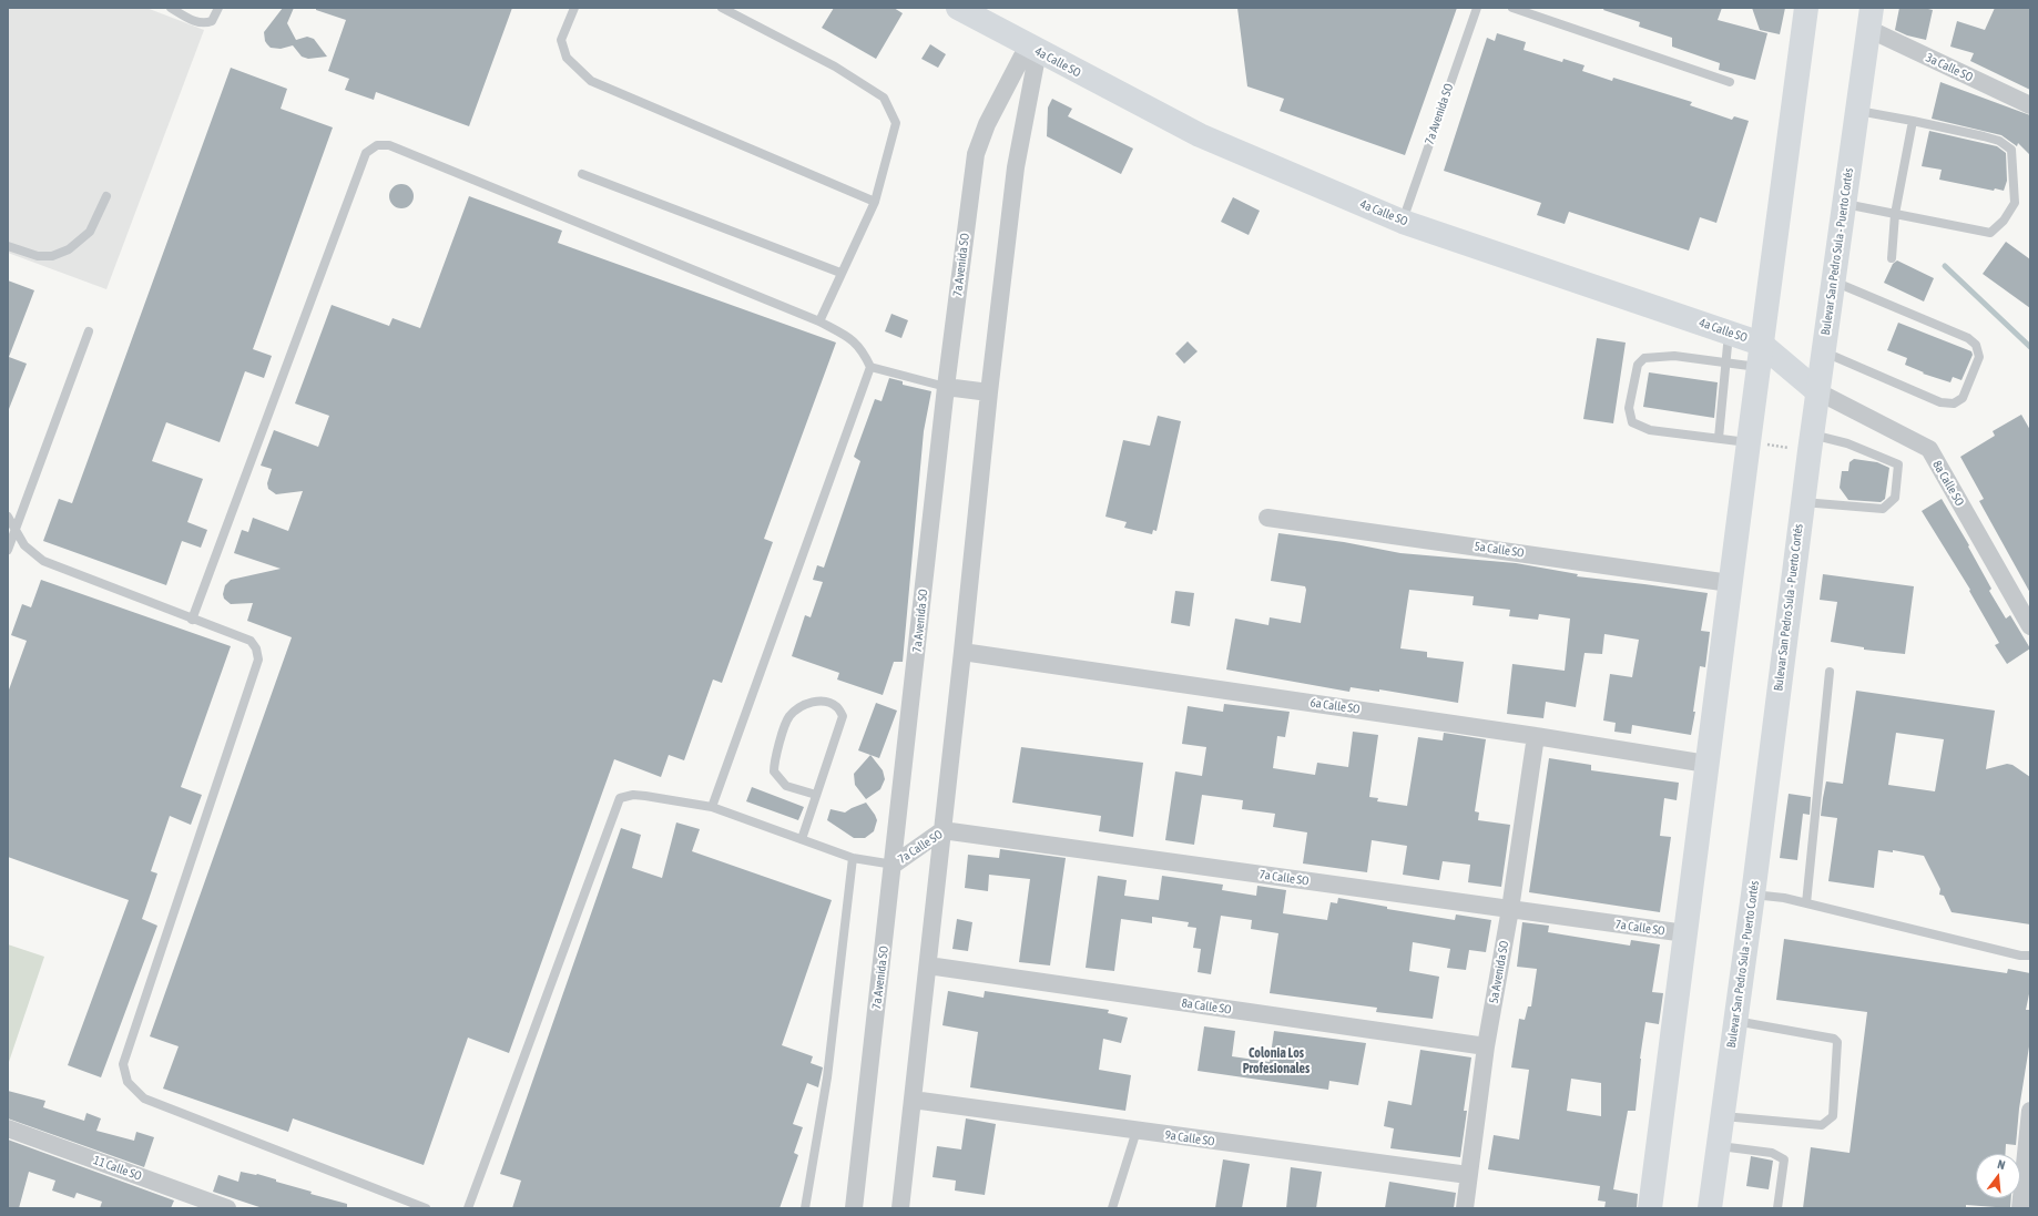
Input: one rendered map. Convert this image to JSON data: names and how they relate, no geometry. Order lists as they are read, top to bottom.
{
  "streets": {
    "main road": ["4a Calle SO", "Bulevar San Pedro Sula - Puerto Cortés"],
    "street": [
      "3a Calle SO",
      "7a Avenida SO",
      "8a Calle SO",
      "5a Calle SO",
      "6a Calle SO",
      "7a Calle SO",
      "5a Avenida SO",
      "9a Calle SO",
      "11 Calle SO"
    ]
  },
  "crossings": [
    ["4a Calle SO", "7a Avenida SO"],
    ["4a Calle SO", "Bulevar San Pedro Sula - Puerto Cortés"],
    ["4a Calle SO", "8a Calle SO"],
    ["3a Calle SO", "Bulevar San Pedro Sula - Puerto Cortés"],
    ["7a Avenida SO", "7a Calle SO"],
    ["Bulevar San Pedro Sula - Puerto Cortés", "8a Calle SO"],
    ["8a Calle SO", "5a Avenida SO"],
    ["6a Calle SO", "5a Avenida SO"],
    ["7a Calle SO", "5a Avenida SO"],
    ["5a Avenida SO", "9a Calle SO"]
  ],
  "districts": ["Colonia Los Profesionales"],
  "north": "top"
}
